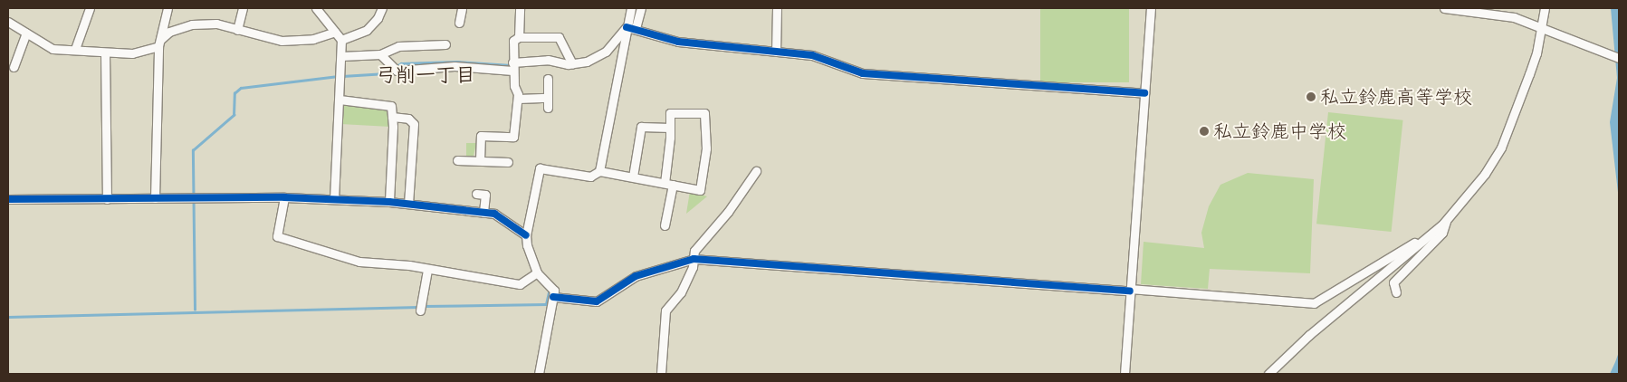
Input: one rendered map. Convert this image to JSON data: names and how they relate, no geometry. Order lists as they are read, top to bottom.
{
  "districts": ["弓削一丁目"],
  "places": ["私立鈴鹿高等学校", "私立鈴鹿中学校"]
}
